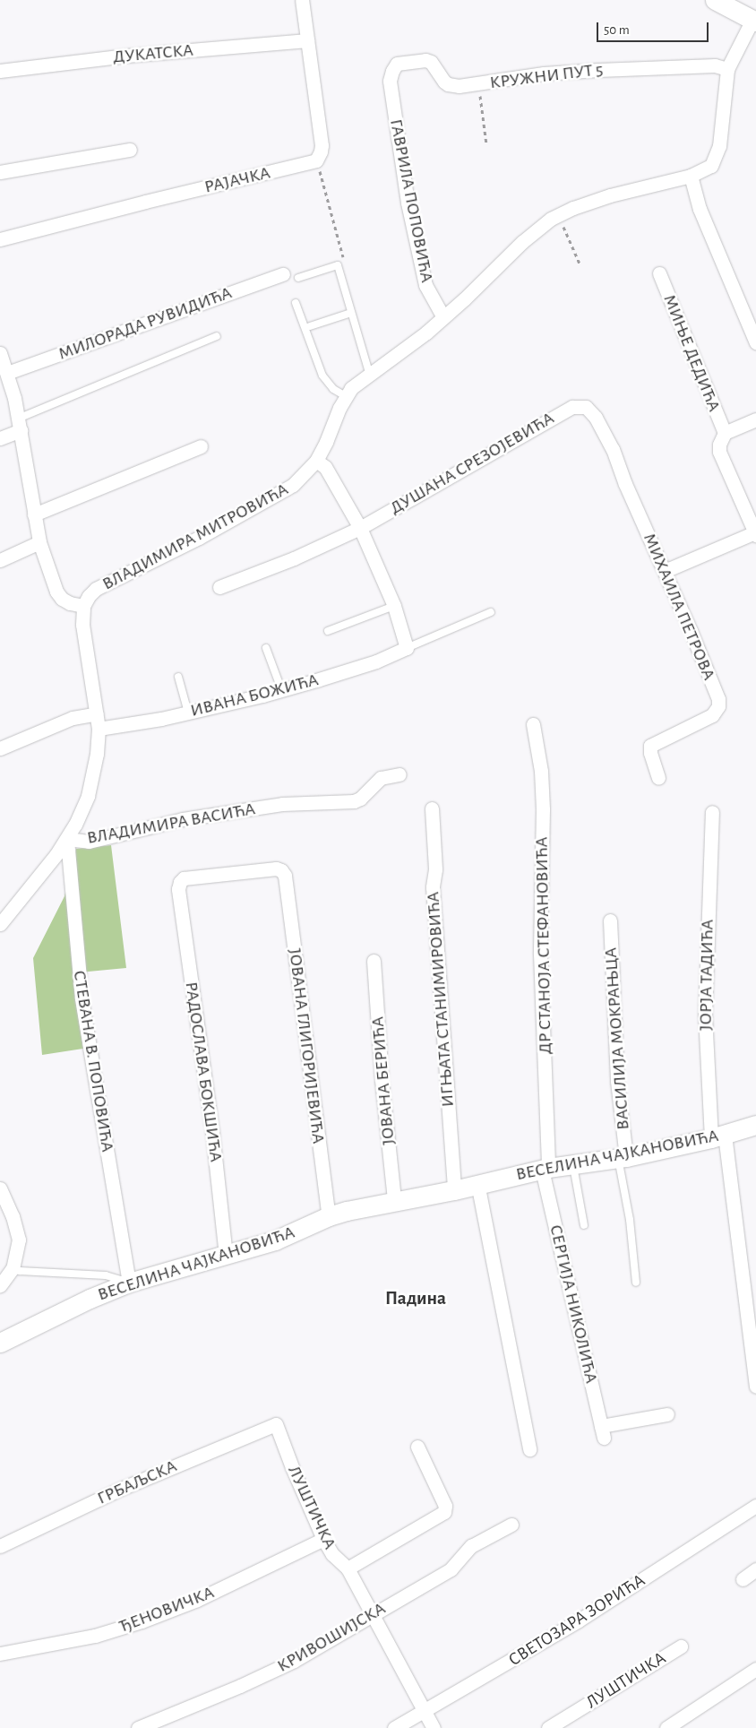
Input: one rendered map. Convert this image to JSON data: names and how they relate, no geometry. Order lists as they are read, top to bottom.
{
  "streets": {
    "street": [
      "ДУКАТСКА",
      "КРУЖНИ ПУТ 5",
      "РАЈАЧКА",
      "ГАВРИЛА ПОПОВИЋА",
      "МИЛОРАДА РУВИДИЋА",
      "МИЊЕ ДЕДИЋА",
      "ДУШАНА СРЕЗОЈЕВИЋА",
      "ВЛАДИМИРА МИТРОВИЋА",
      "МИХАИЛА ПЕТРОВА",
      "ИВАНА БОЖИЋА",
      "ВЛАДИМИРА ВАСИЋА",
      "ДР СТАНОЈА СТЕФАНОВИЋА",
      "ЈОРЈА ТАДИЋА",
      "ИГЊАТА СТАНИМИРОВИЋА",
      "ВАСИЛИЈА МОКРАЊЦА",
      "ЈОВАНА ГЛИГОРИЈЕВИЋА",
      "СТЕВАНА В. ПОПОВИЋА",
      "РАДОСЛАВА БОКШИЋА",
      "ЈОВАНА БЕРИЋА",
      "ВЕСЕЛИНА ЧАЈКАНОВИЋА",
      "СЕРГИЈА НИКОЛИЋА",
      "ГРБАЉСКА",
      "ЛУШТИЧКА",
      "ЂЕНОВИЧКА",
      "СВЕТОЗАРА ЗОРИЋА",
      "КРИВОШИЈСКА"
    ]
  },
  "crossings": [
    ["ДУКАТСКА", "РАЈАЧКА"],
    ["КРУЖНИ ПУТ 5", "ГАВРИЛА ПОПОВИЋА"],
    ["КРУЖНИ ПУТ 5", "ВЛАДИМИРА МИТРОВИЋА"],
    ["ГАВРИЛА ПОПОВИЋА", "ВЛАДИМИРА МИТРОВИЋА"],
    ["ДУШАНА СРЕЗОЈЕВИЋА", "МИХАИЛА ПЕТРОВА"],
    ["ВЛАДИМИРА ВАСИЋА", "СТЕВАНА В. ПОПОВИЋА"],
    ["ДР СТАНОЈА СТЕФАНОВИЋА", "ВЕСЕЛИНА ЧАЈКАНОВИЋА"],
    ["ДР СТАНОЈА СТЕФАНОВИЋА", "СЕРГИЈА НИКОЛИЋА"],
    ["ЈОРЈА ТАДИЋА", "ВЕСЕЛИНА ЧАЈКАНОВИЋА"],
    ["ИГЊАТА СТАНИМИРОВИЋА", "ВЕСЕЛИНА ЧАЈКАНОВИЋА"],
    ["ВАСИЛИЈА МОКРАЊЦА", "ВЕСЕЛИНА ЧАЈКАНОВИЋА"],
    ["ЈОВАНА ГЛИГОРИЈЕВИЋА", "РАДОСЛАВА БОКШИЋА"],
    ["ЈОВАНА ГЛИГОРИЈЕВИЋА", "ВЕСЕЛИНА ЧАЈКАНОВИЋА"],
    ["СТЕВАНА В. ПОПОВИЋА", "ВЕСЕЛИНА ЧАЈКАНОВИЋА"],
    ["РАДОСЛАВА БОКШИЋА", "ВЕСЕЛИНА ЧАЈКАНОВИЋА"],
    ["ЈОВАНА БЕРИЋА", "ВЕСЕЛИНА ЧАЈКАНОВИЋА"],
    ["ВЕСЕЛИНА ЧАЈКАНОВИЋА", "СЕРГИЈА НИКОЛИЋА"],
    ["ГРБАЉСКА", "ЛУШТИЧКА"],
    ["ЛУШТИЧКА", "ЂЕНОВИЧКА"],
    ["ЛУШТИЧКА", "СВЕТОЗАРА ЗОРИЋА"],
    ["ЛУШТИЧКА", "КРИВОШИЈСКА"]
  ],
  "districts": ["Падина"],
  "scale_bar": "50 m"
}
